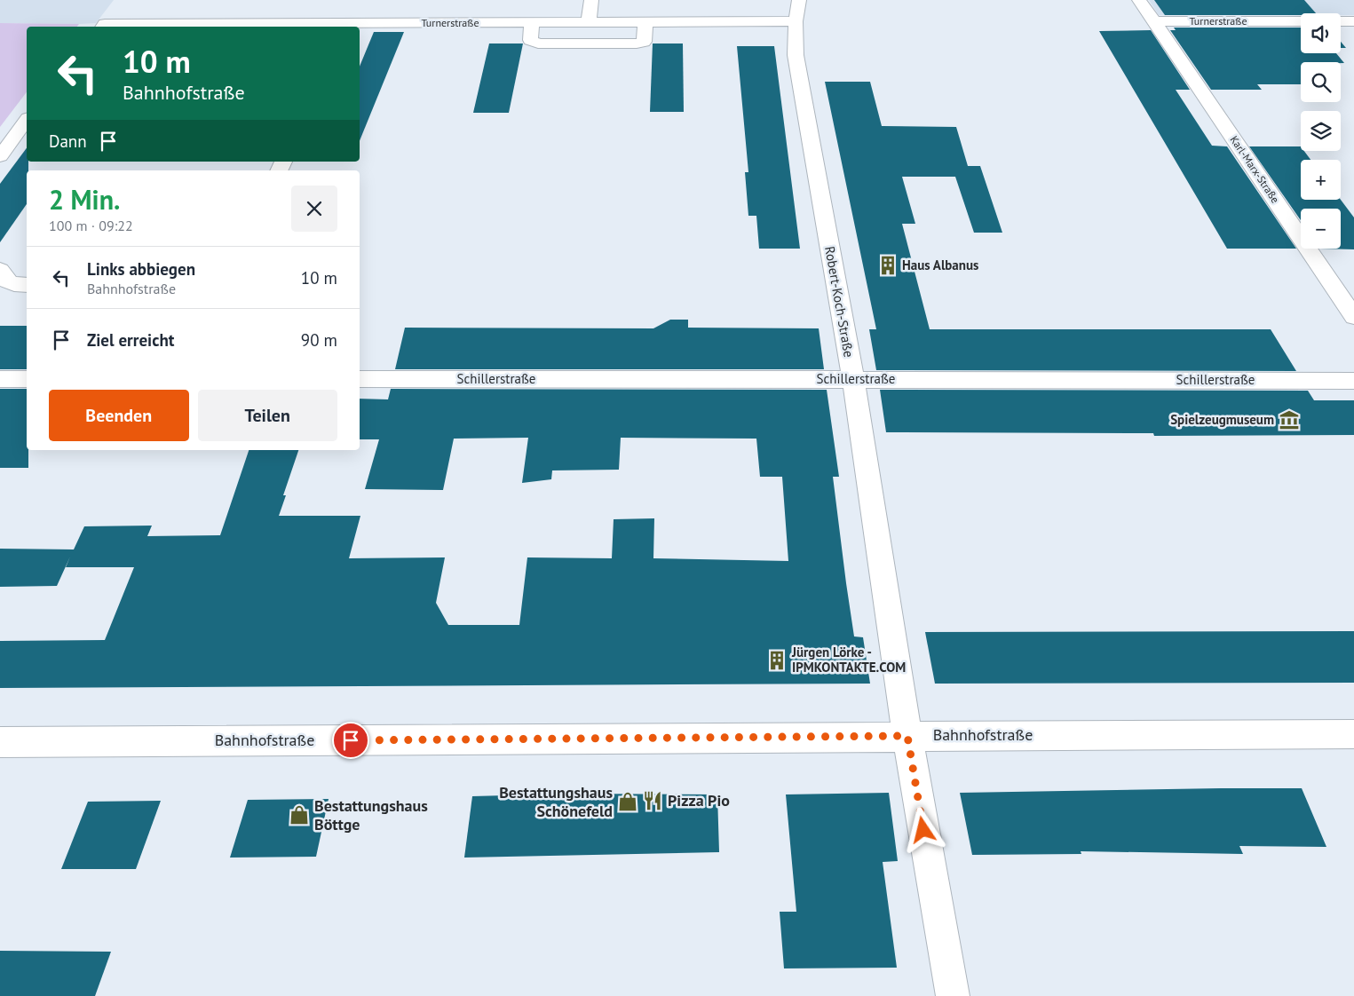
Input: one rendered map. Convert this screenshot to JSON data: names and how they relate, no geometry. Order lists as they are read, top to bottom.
{
  "streets": {
    "street": [
      "Turnerstraße",
      "Karl-Marx-Straße",
      "Robert-Koch-Straße",
      "Schillerstraße",
      "Bahnhofstraße"
    ]
  },
  "crossings": [
    ["Turnerstraße", "Karl-Marx-Straße"],
    ["Turnerstraße", "Robert-Koch-Straße"],
    ["Robert-Koch-Straße", "Schillerstraße"],
    ["Robert-Koch-Straße", "Bahnhofstraße"]
  ],
  "places": {
    "building": ["Haus Albanus", "Jürgen Lörke - IPMKONTAKTE.COM"],
    "museum": ["Spielzeugmuseum"],
    "restaurant": ["Pizza Pio"],
    "shop": ["Bestattungshaus Schönefeld", "Bestattungshaus Böttge"]
  },
  "page": {
    "map_buttons": ["+", "−"],
    "turn": ["10 m", "Bahnhofstraße"],
    "then": "Dann",
    "heading": ["2 Min.", "100 m · 09:22"],
    "list": [
      {
        "name": "Links abbiegen",
        "note": "Bahnhofstraße",
        "value": "10 m"
      },
      {
        "name": "Ziel erreicht",
        "value": "90 m"
      }
    ],
    "buttons": ["Beenden", "Teilen"]
  }
}
